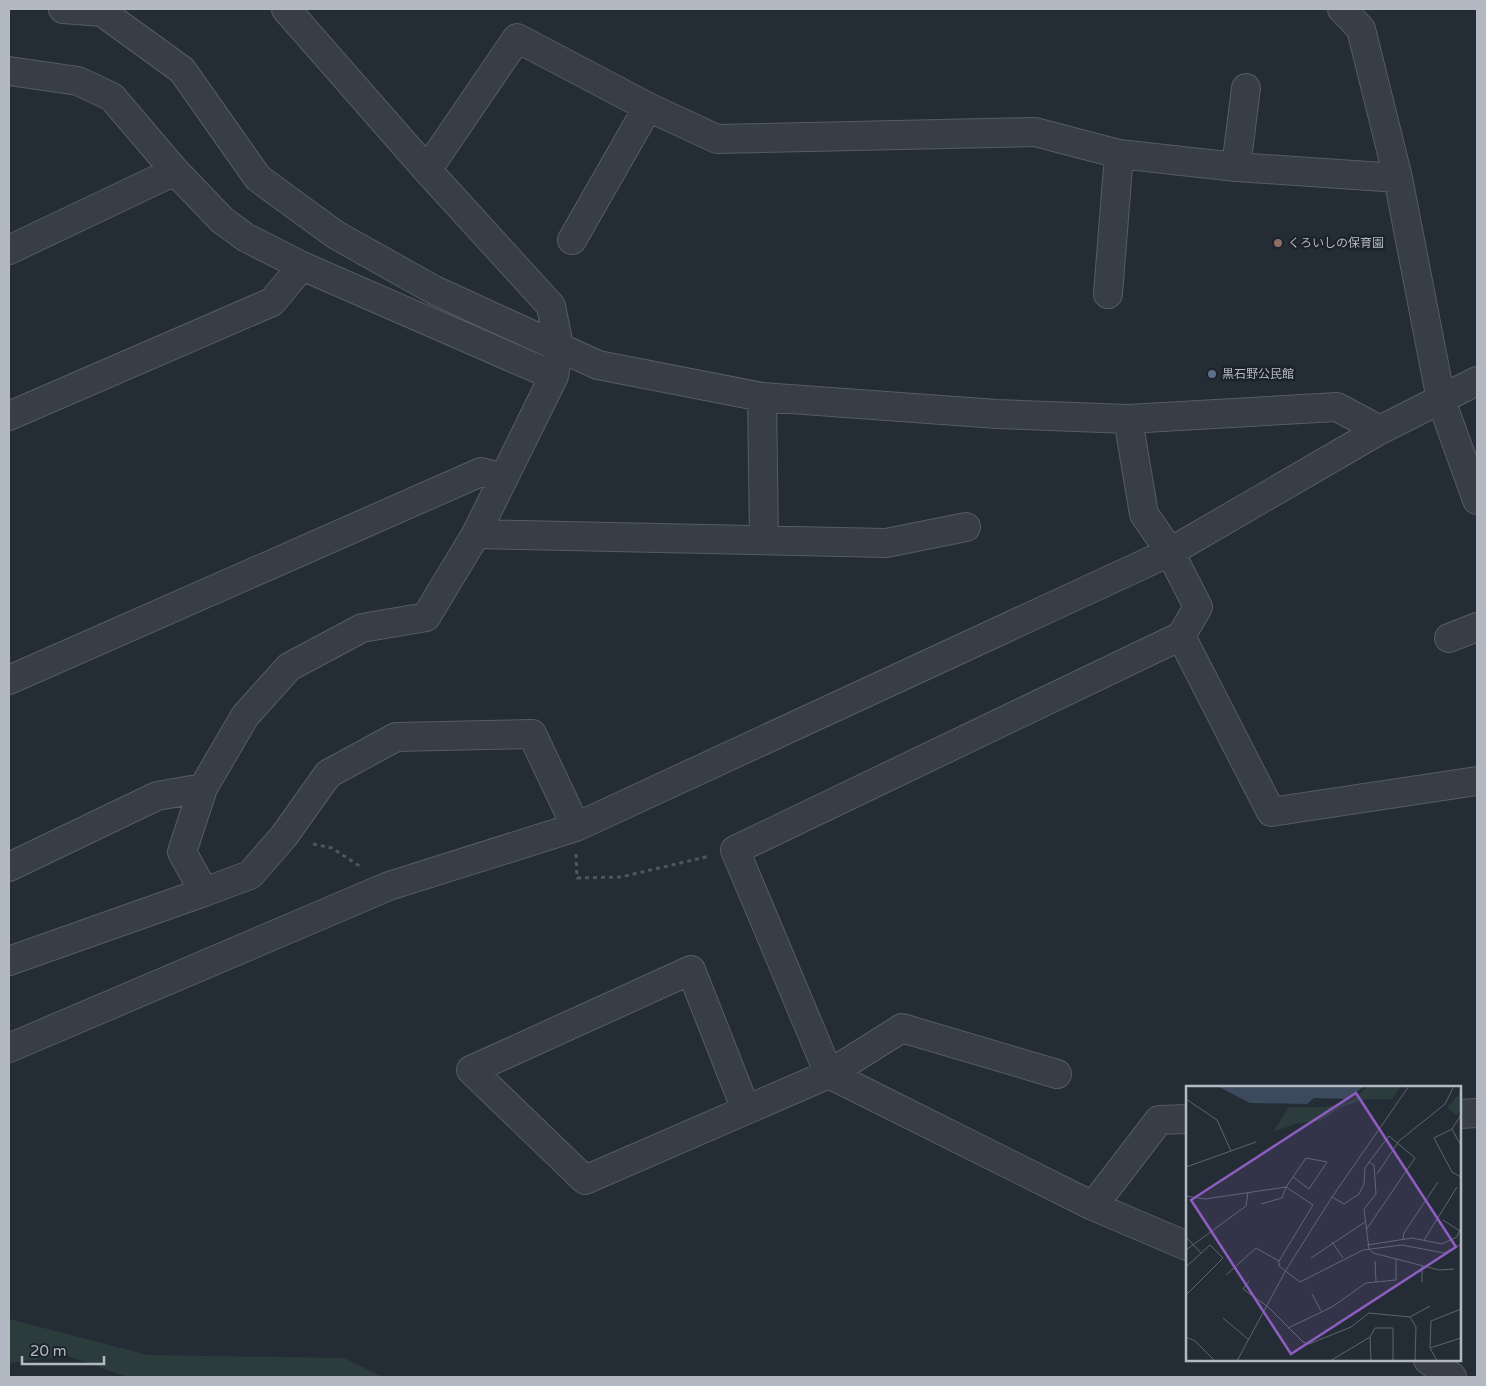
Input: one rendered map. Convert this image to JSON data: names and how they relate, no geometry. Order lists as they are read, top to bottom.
{
  "places": ["くろいしの保育園", "黒石野公民館"],
  "scale_bar": "20 m"
}
